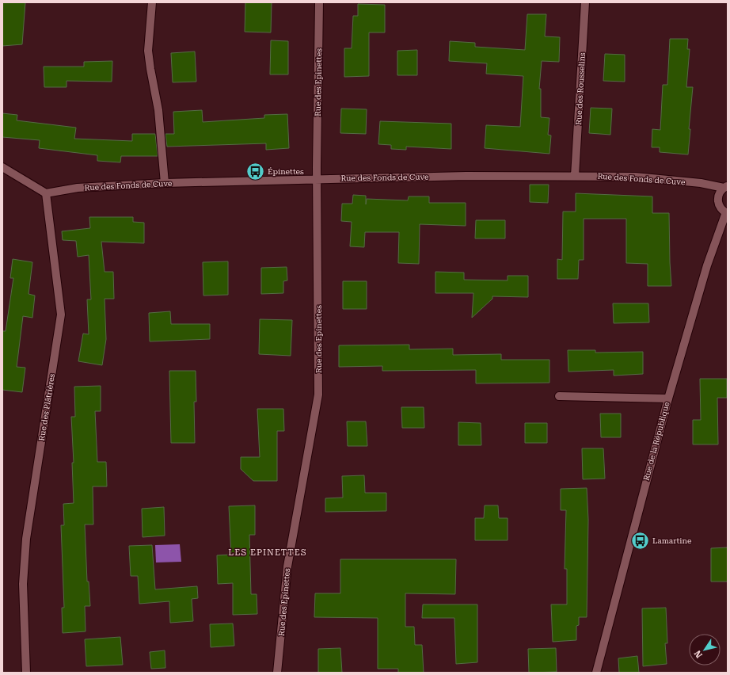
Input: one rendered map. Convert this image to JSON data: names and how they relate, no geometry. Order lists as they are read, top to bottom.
{
  "streets": {
    "street": [
      "Rue des Epinettes",
      "Rue des Rousselins",
      "Rue des Fonds de Cuve",
      "Rue des Plâtrières",
      "Rue de la République"
    ]
  },
  "crossings": [
    ["Rue des Epinettes", "Rue des Fonds de Cuve"],
    ["Rue des Rousselins", "Rue des Fonds de Cuve"],
    ["Rue des Fonds de Cuve", "Rue des Plâtrières"]
  ],
  "districts": ["LES EPINETTES"],
  "places": {
    "bus stop": ["Épinettes", "Lamartine"]
  },
  "north": "bottom left"
}
